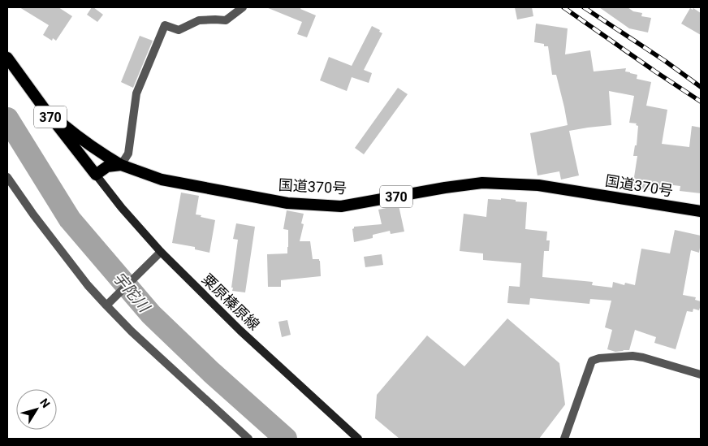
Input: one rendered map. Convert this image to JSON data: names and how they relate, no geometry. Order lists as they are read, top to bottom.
{
  "streets": {
    "highway": ["370", "国道370号"],
    "main road": ["粟原榛原線"]
  },
  "crossings": [
    ["370", "国道370号"],
    ["370", "粟原榛原線"]
  ],
  "water": ["宇陀川"],
  "north": "top right"
}
